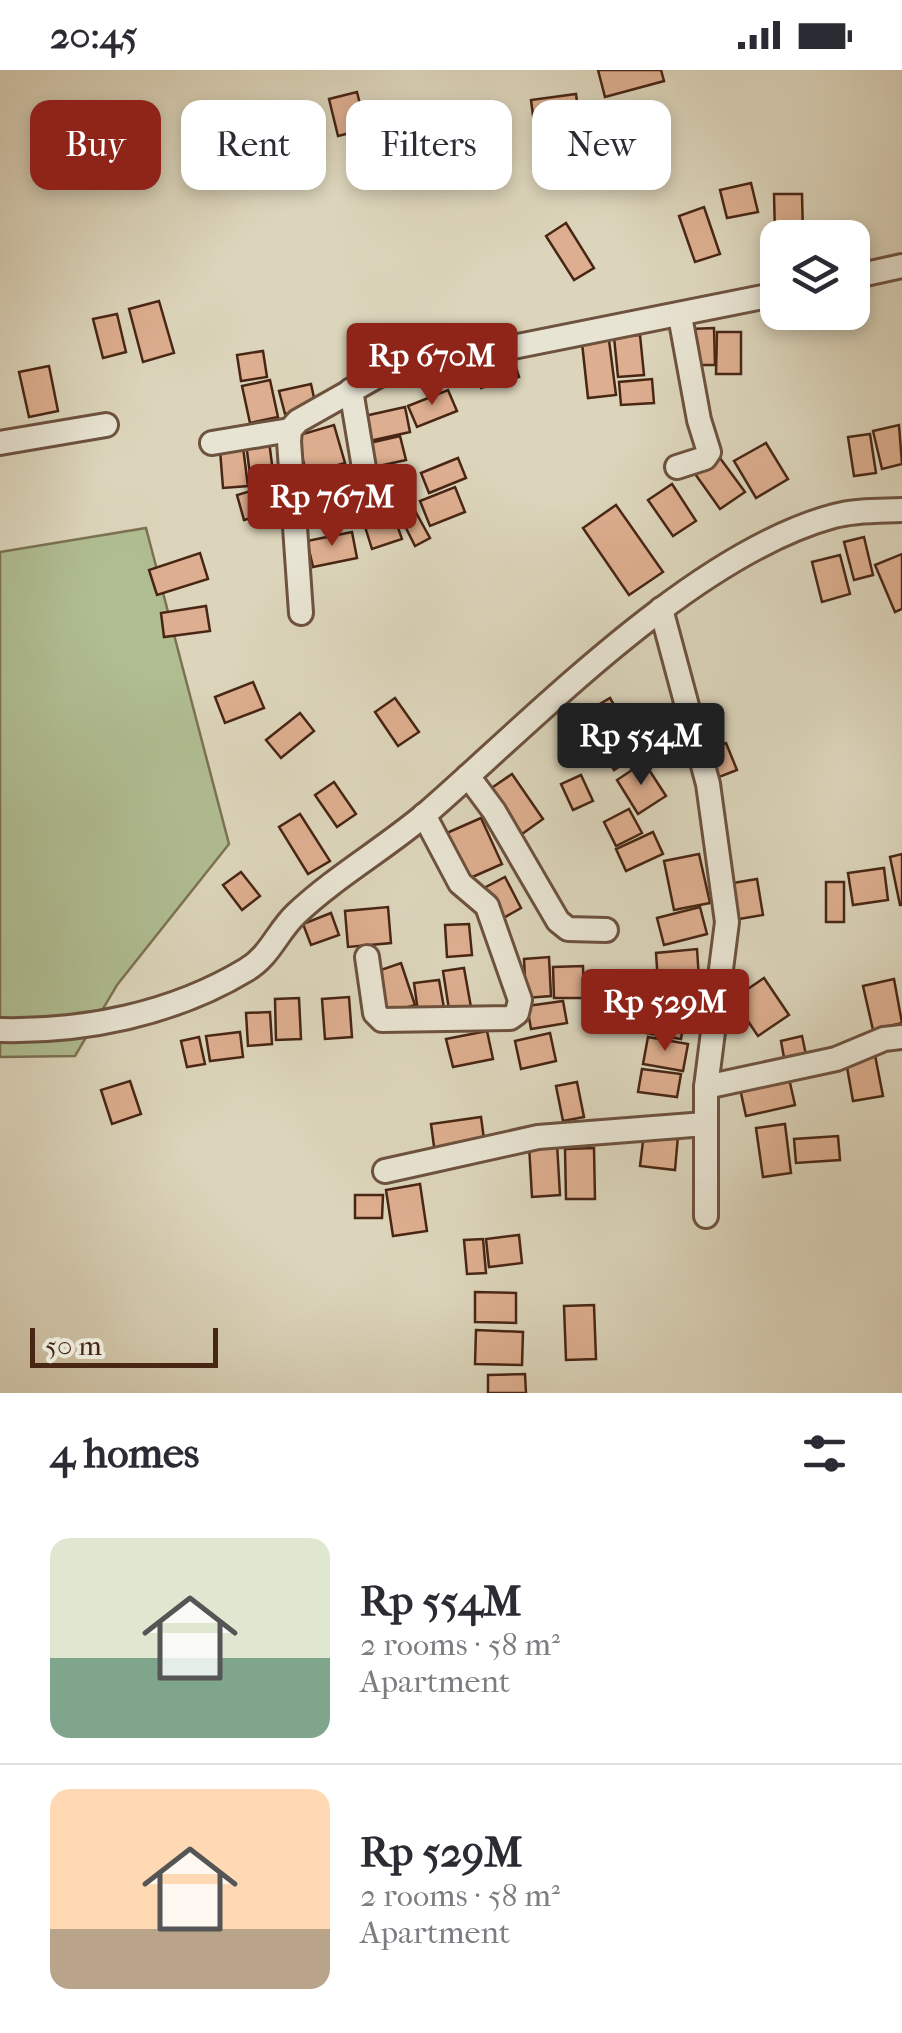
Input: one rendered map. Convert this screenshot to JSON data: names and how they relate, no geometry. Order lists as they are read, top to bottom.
{
  "scale_bar": "50 m",
  "page": {
    "status": "20:45",
    "chip": [
      "Buy",
      "Rent",
      "Filters",
      "New"
    ],
    "price": [
      "Rp 670M",
      "Rp 767M",
      "Rp 554M",
      "Rp 529M"
    ],
    "scale": "50 m",
    "heading": "4 homes",
    "list": [
      {
        "name": "Rp 554M",
        "note": "2 rooms · 58 m² · Apartment"
      },
      {
        "name": "Rp 529M",
        "note": "2 rooms · 58 m² · Apartment"
      }
    ]
  }
}
